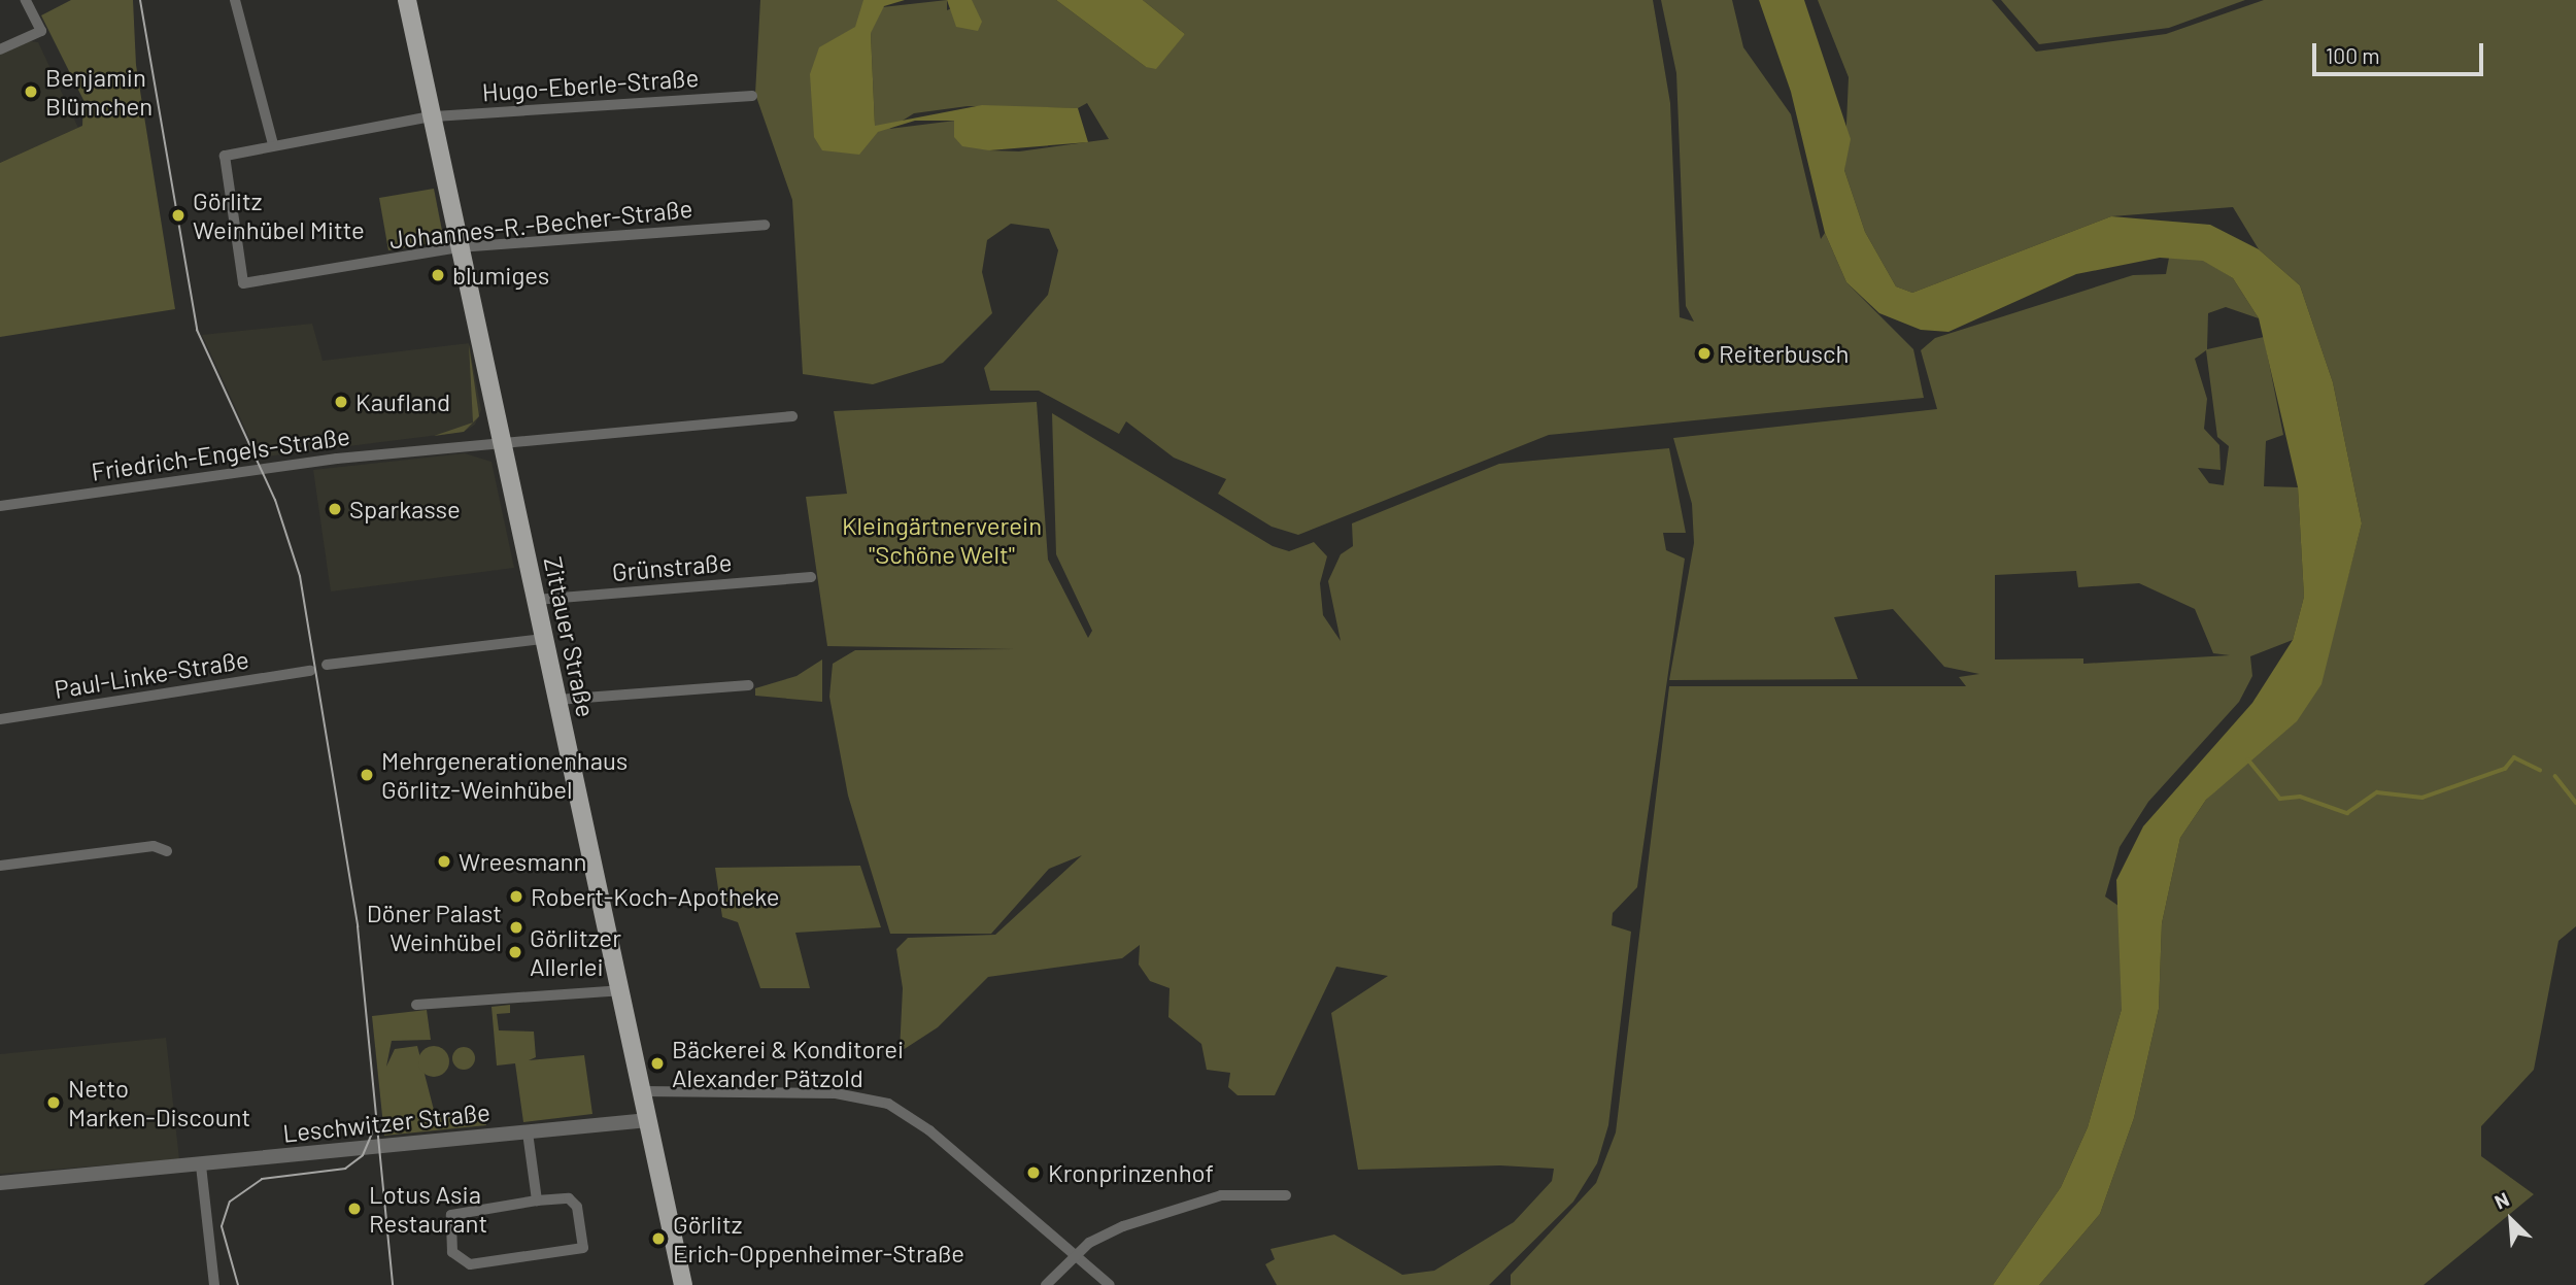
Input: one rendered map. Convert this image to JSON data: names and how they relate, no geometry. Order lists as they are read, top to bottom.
{
  "streets": {
    "main road": ["Zittauer Straße"],
    "street": [
      "Hugo-Eberle-Straße",
      "Johannes-R.-Becher-Straße",
      "Friedrich-Engels-Straße",
      "Grünstraße",
      "Paul-Linke-Straße",
      "Leschwitzer Straße"
    ]
  },
  "crossings": [
    ["Hugo-Eberle-Straße", "Johannes-R.-Becher-Straße"],
    ["Hugo-Eberle-Straße", "Zittauer Straße"],
    ["Johannes-R.-Becher-Straße", "Zittauer Straße"],
    ["Friedrich-Engels-Straße", "Zittauer Straße"],
    ["Grünstraße", "Zittauer Straße"],
    ["Zittauer Straße", "Leschwitzer Straße"]
  ],
  "parks": ["Kleingärtnerverein \"Schöne Welt\""],
  "places": [
    "Benjamin Blümchen",
    "Görlitz Weinhübel Mitte",
    "blumiges",
    "Reiterbusch",
    "Kaufland",
    "Sparkasse",
    "Mehrgenerationenhaus Görlitz-Weinhübel",
    "Wreesmann",
    "Robert-Koch-Apotheke",
    "Döner Palast Weinhübel",
    "Görlitzer Allerlei",
    "Bäckerei & Konditorei Alexander Pätzold",
    "Netto Marken-Discount",
    "Kronprinzenhof",
    "Lotus Asia Restaurant",
    "Görlitz Erich-Oppenheimer-Straße"
  ],
  "scale_bar": "100 m",
  "north": "top left"
}
